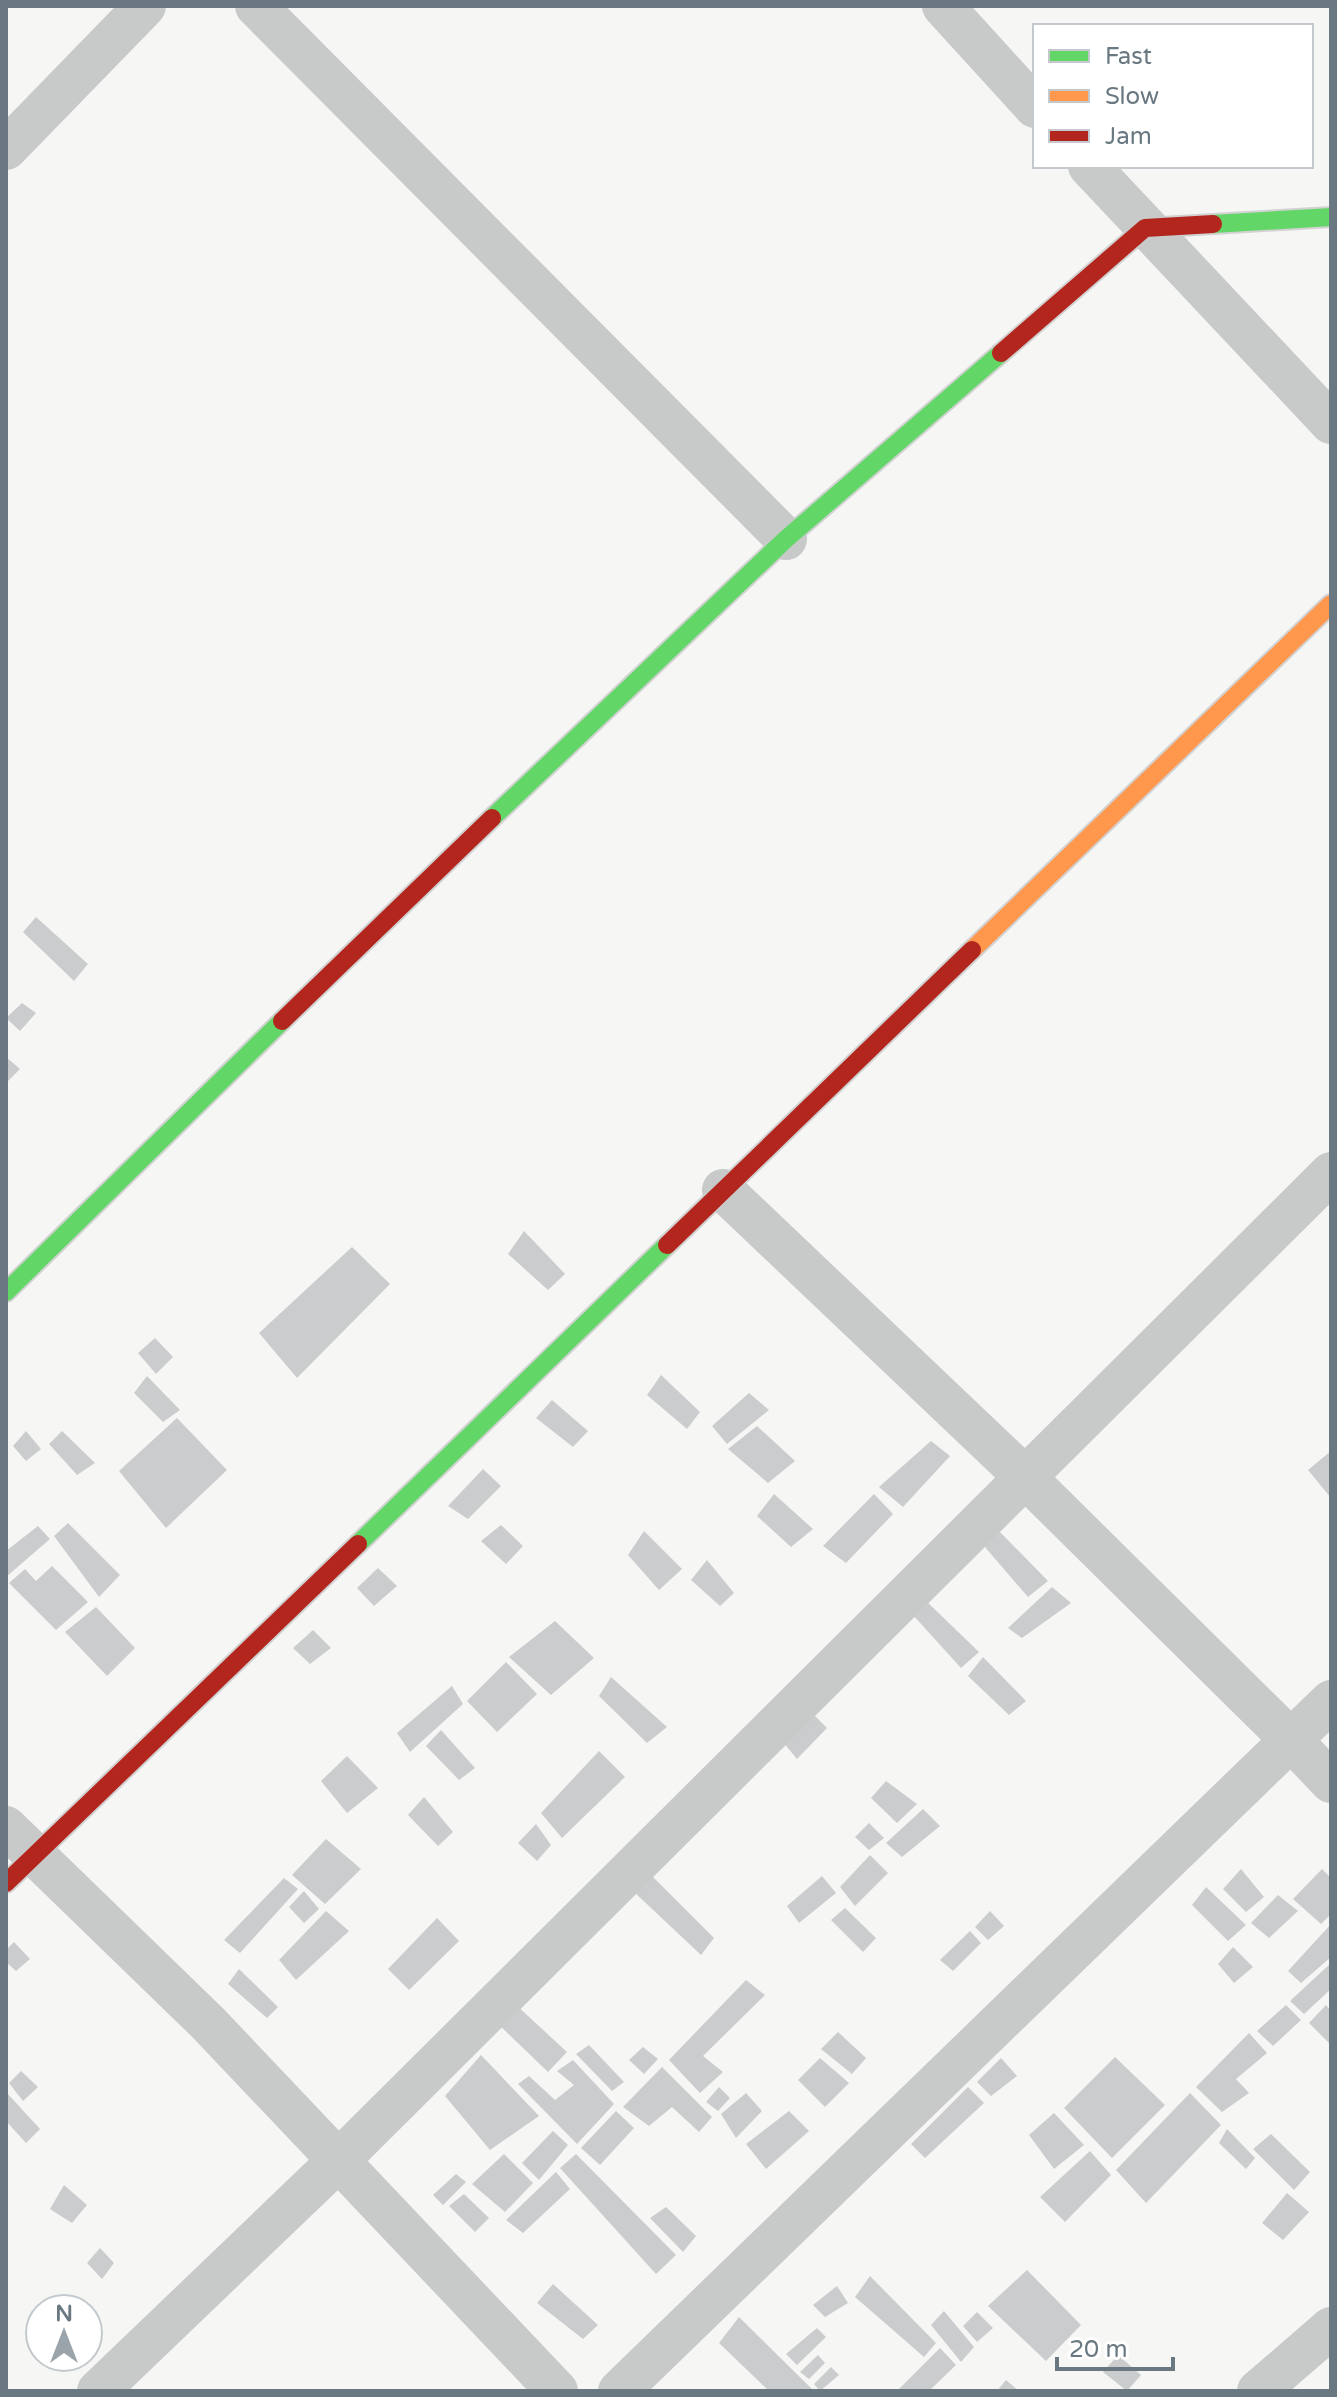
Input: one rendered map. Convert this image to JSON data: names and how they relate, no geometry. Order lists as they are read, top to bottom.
{
  "legend": ["Fast", "Slow", "Jam"],
  "scale_bar": "20 m",
  "north": "top"
}
